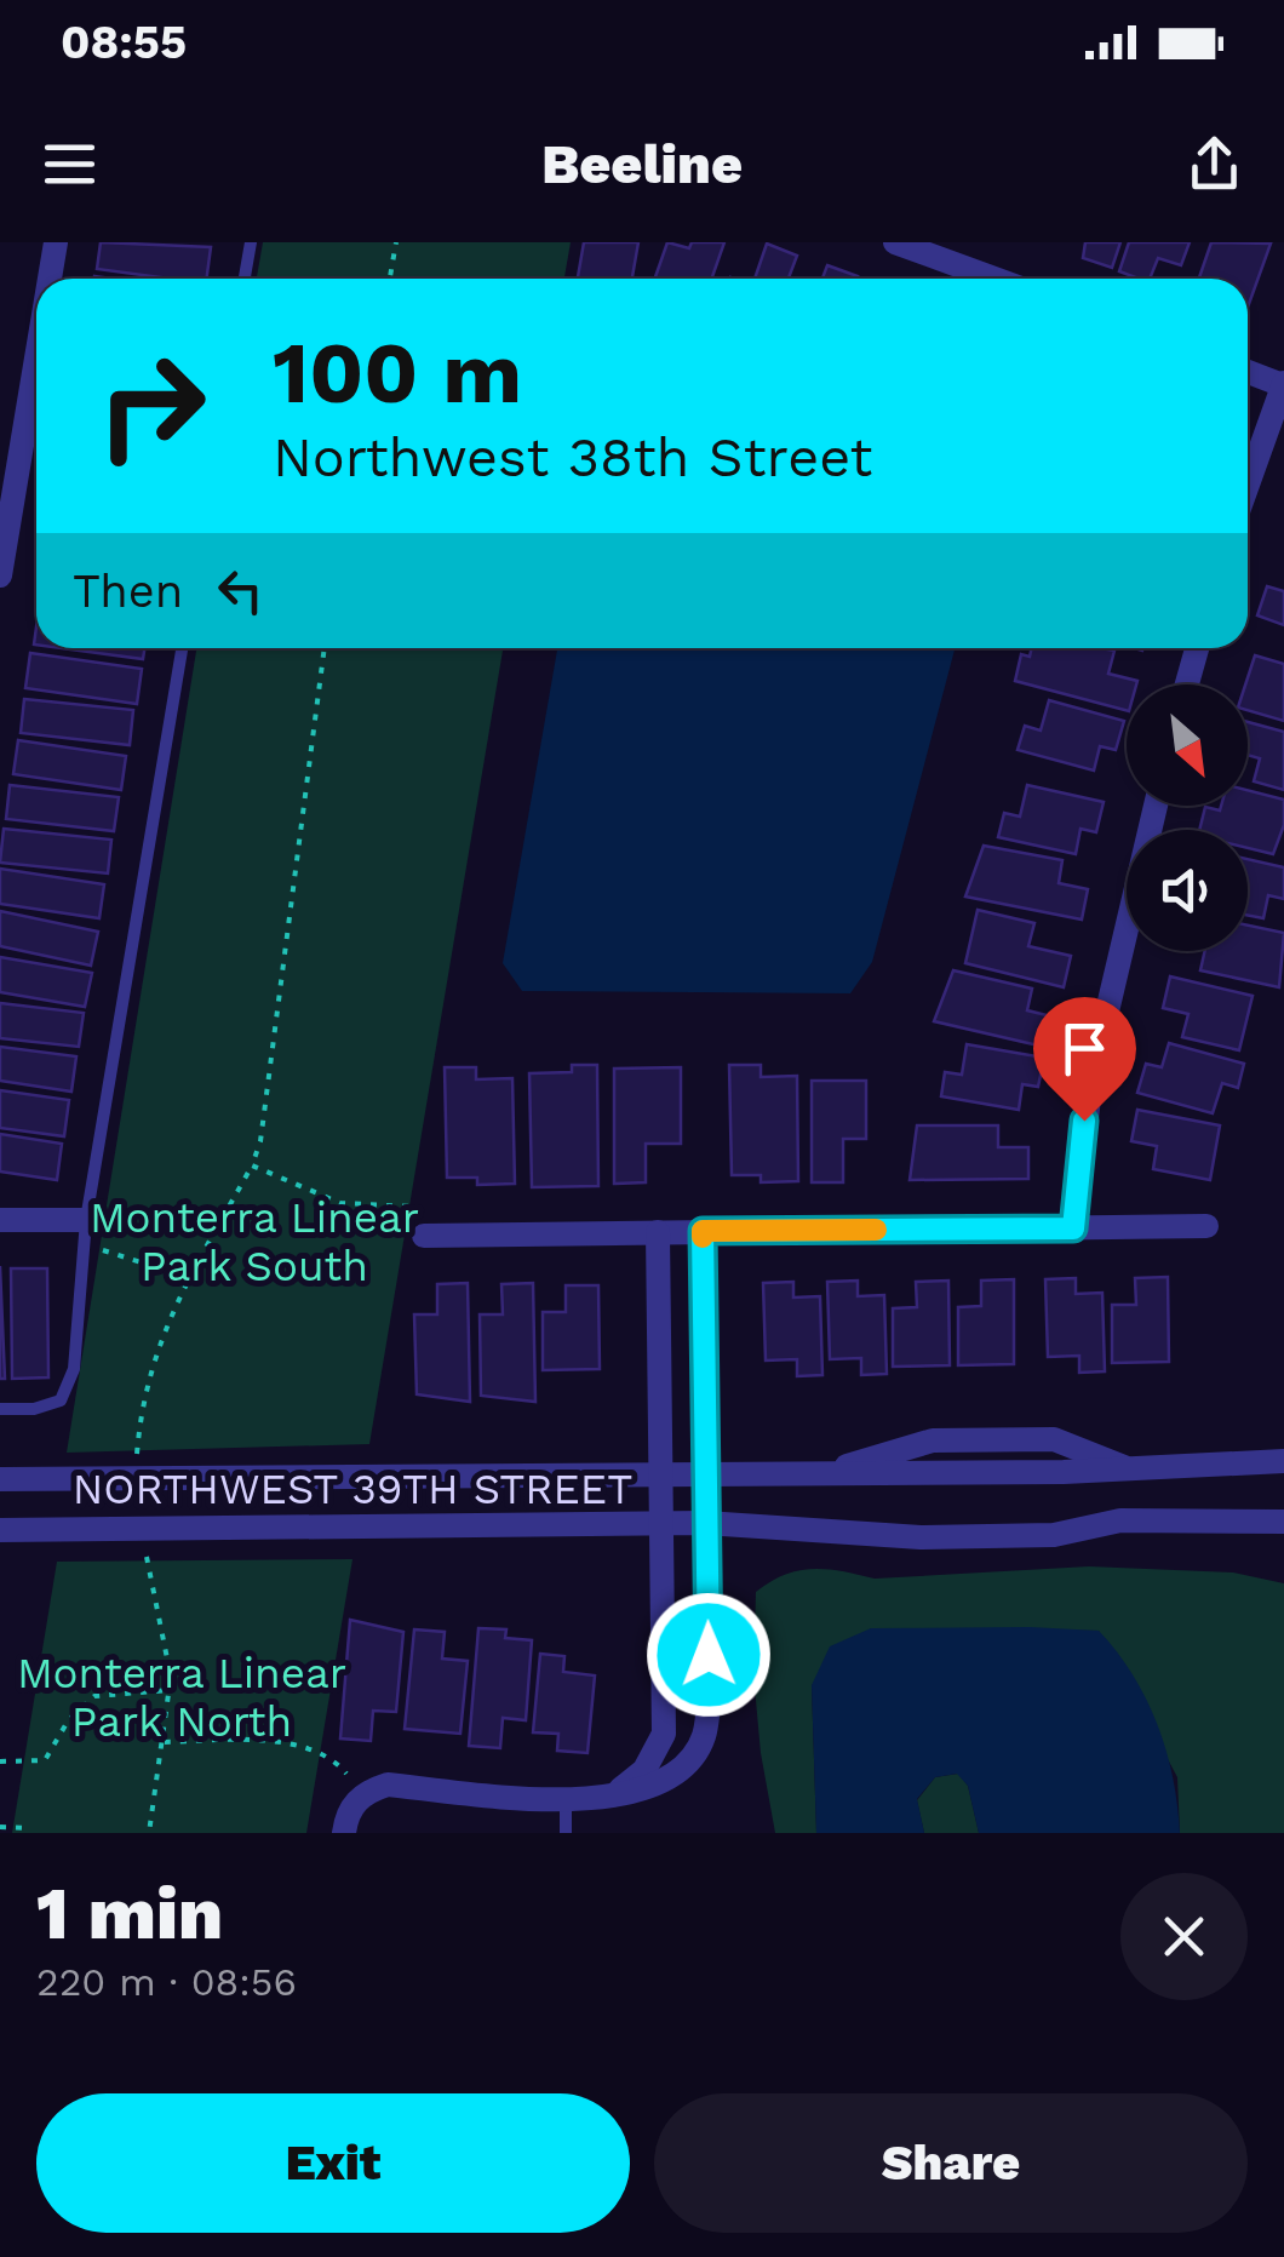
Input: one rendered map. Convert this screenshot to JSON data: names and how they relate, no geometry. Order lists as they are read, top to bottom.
{
  "streets": {
    "street": ["NORTHWEST 39TH STREET"]
  },
  "parks": ["Monterra Linear Park South", "Monterra Linear Park North"],
  "north": "bottom right",
  "page": {
    "status": "08:55",
    "header": "Beeline",
    "turn": ["100 m", "Northwest 38th Street"],
    "then": "Then",
    "heading": ["1 min", "220 m · 08:56"],
    "buttons": ["Exit", "Share"]
  }
}
